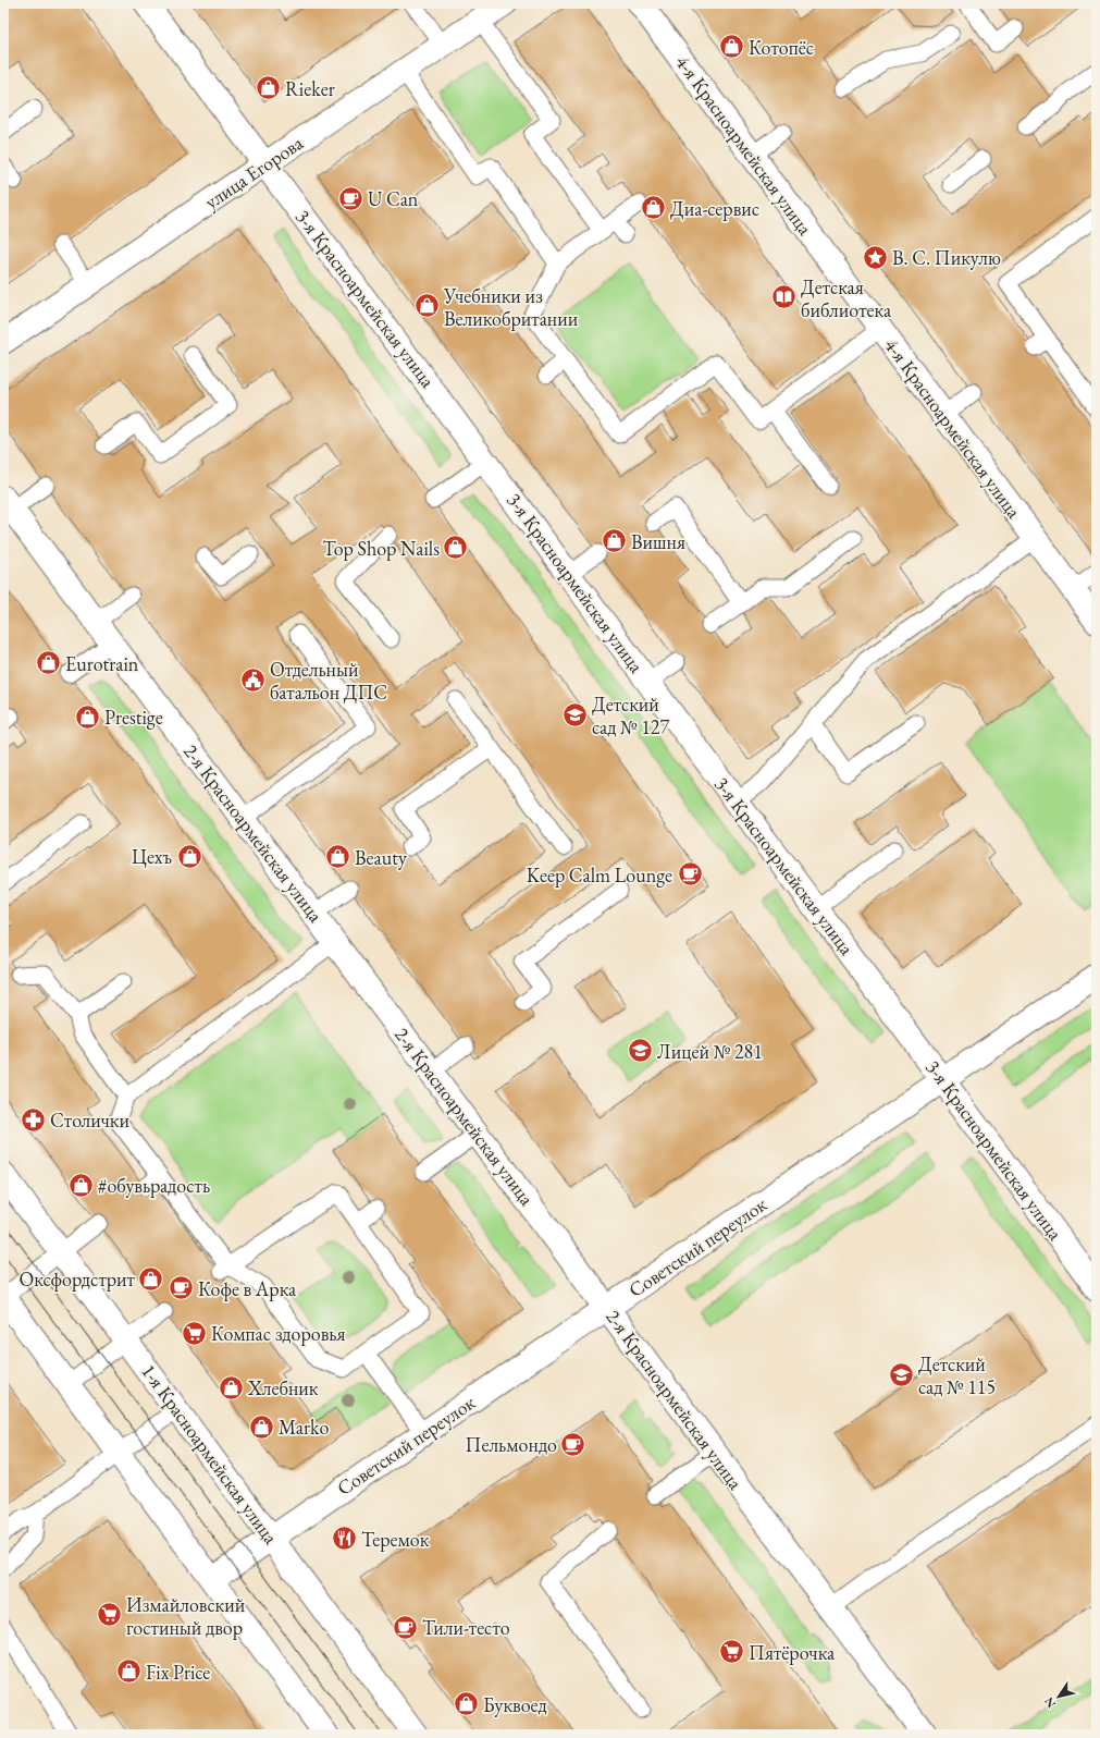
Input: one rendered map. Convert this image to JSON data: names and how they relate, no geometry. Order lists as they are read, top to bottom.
{
  "streets": {
    "street": [
      "4-я Красноармейская улица",
      "улица Егорова",
      "3-я Красноармейская улица",
      "2-я Красноармейская улица",
      "Советский переулок",
      "1-я Красноармейская улица"
    ]
  },
  "crossings": [
    ["улица Егорова", "3-я Красноармейская улица"],
    ["3-я Красноармейская улица", "Советский переулок"],
    ["2-я Красноармейская улица", "Советский переулок"],
    ["Советский переулок", "1-я Красноармейская улица"]
  ],
  "places": {
    "shop": [
      "Котопёс",
      "Rieker",
      "Диа-сервис",
      "Учебники из Великобритании",
      "Вишня",
      "Top Shop Nails",
      "Eurotrain",
      "Prestige",
      "Цехъ",
      "Beauty",
      "#обувьрадость",
      "Оксфордстрит",
      "Хлебник",
      "Marko",
      "Fix Price",
      "Буквоед"
    ],
    "cafe": [
      "U Can",
      "Keep Calm Lounge",
      "Кофе в Арка",
      "Пельмондо",
      "Тили-тесто"
    ],
    "place": ["В. С. Пикулю"],
    "library": ["Детская библиотека"],
    "public building": ["Отдельный батальон ДПС"],
    "school or university": ["Детский сад № 127", "Лицей № 281", "Детский сад № 115"],
    "pharmacy": ["Столички"],
    "supermarket": ["Компас здоровья", "Измайловский гостиный двор", "Пятёрочка"],
    "restaurant": ["Теремок"]
  },
  "north": "bottom left"
}
